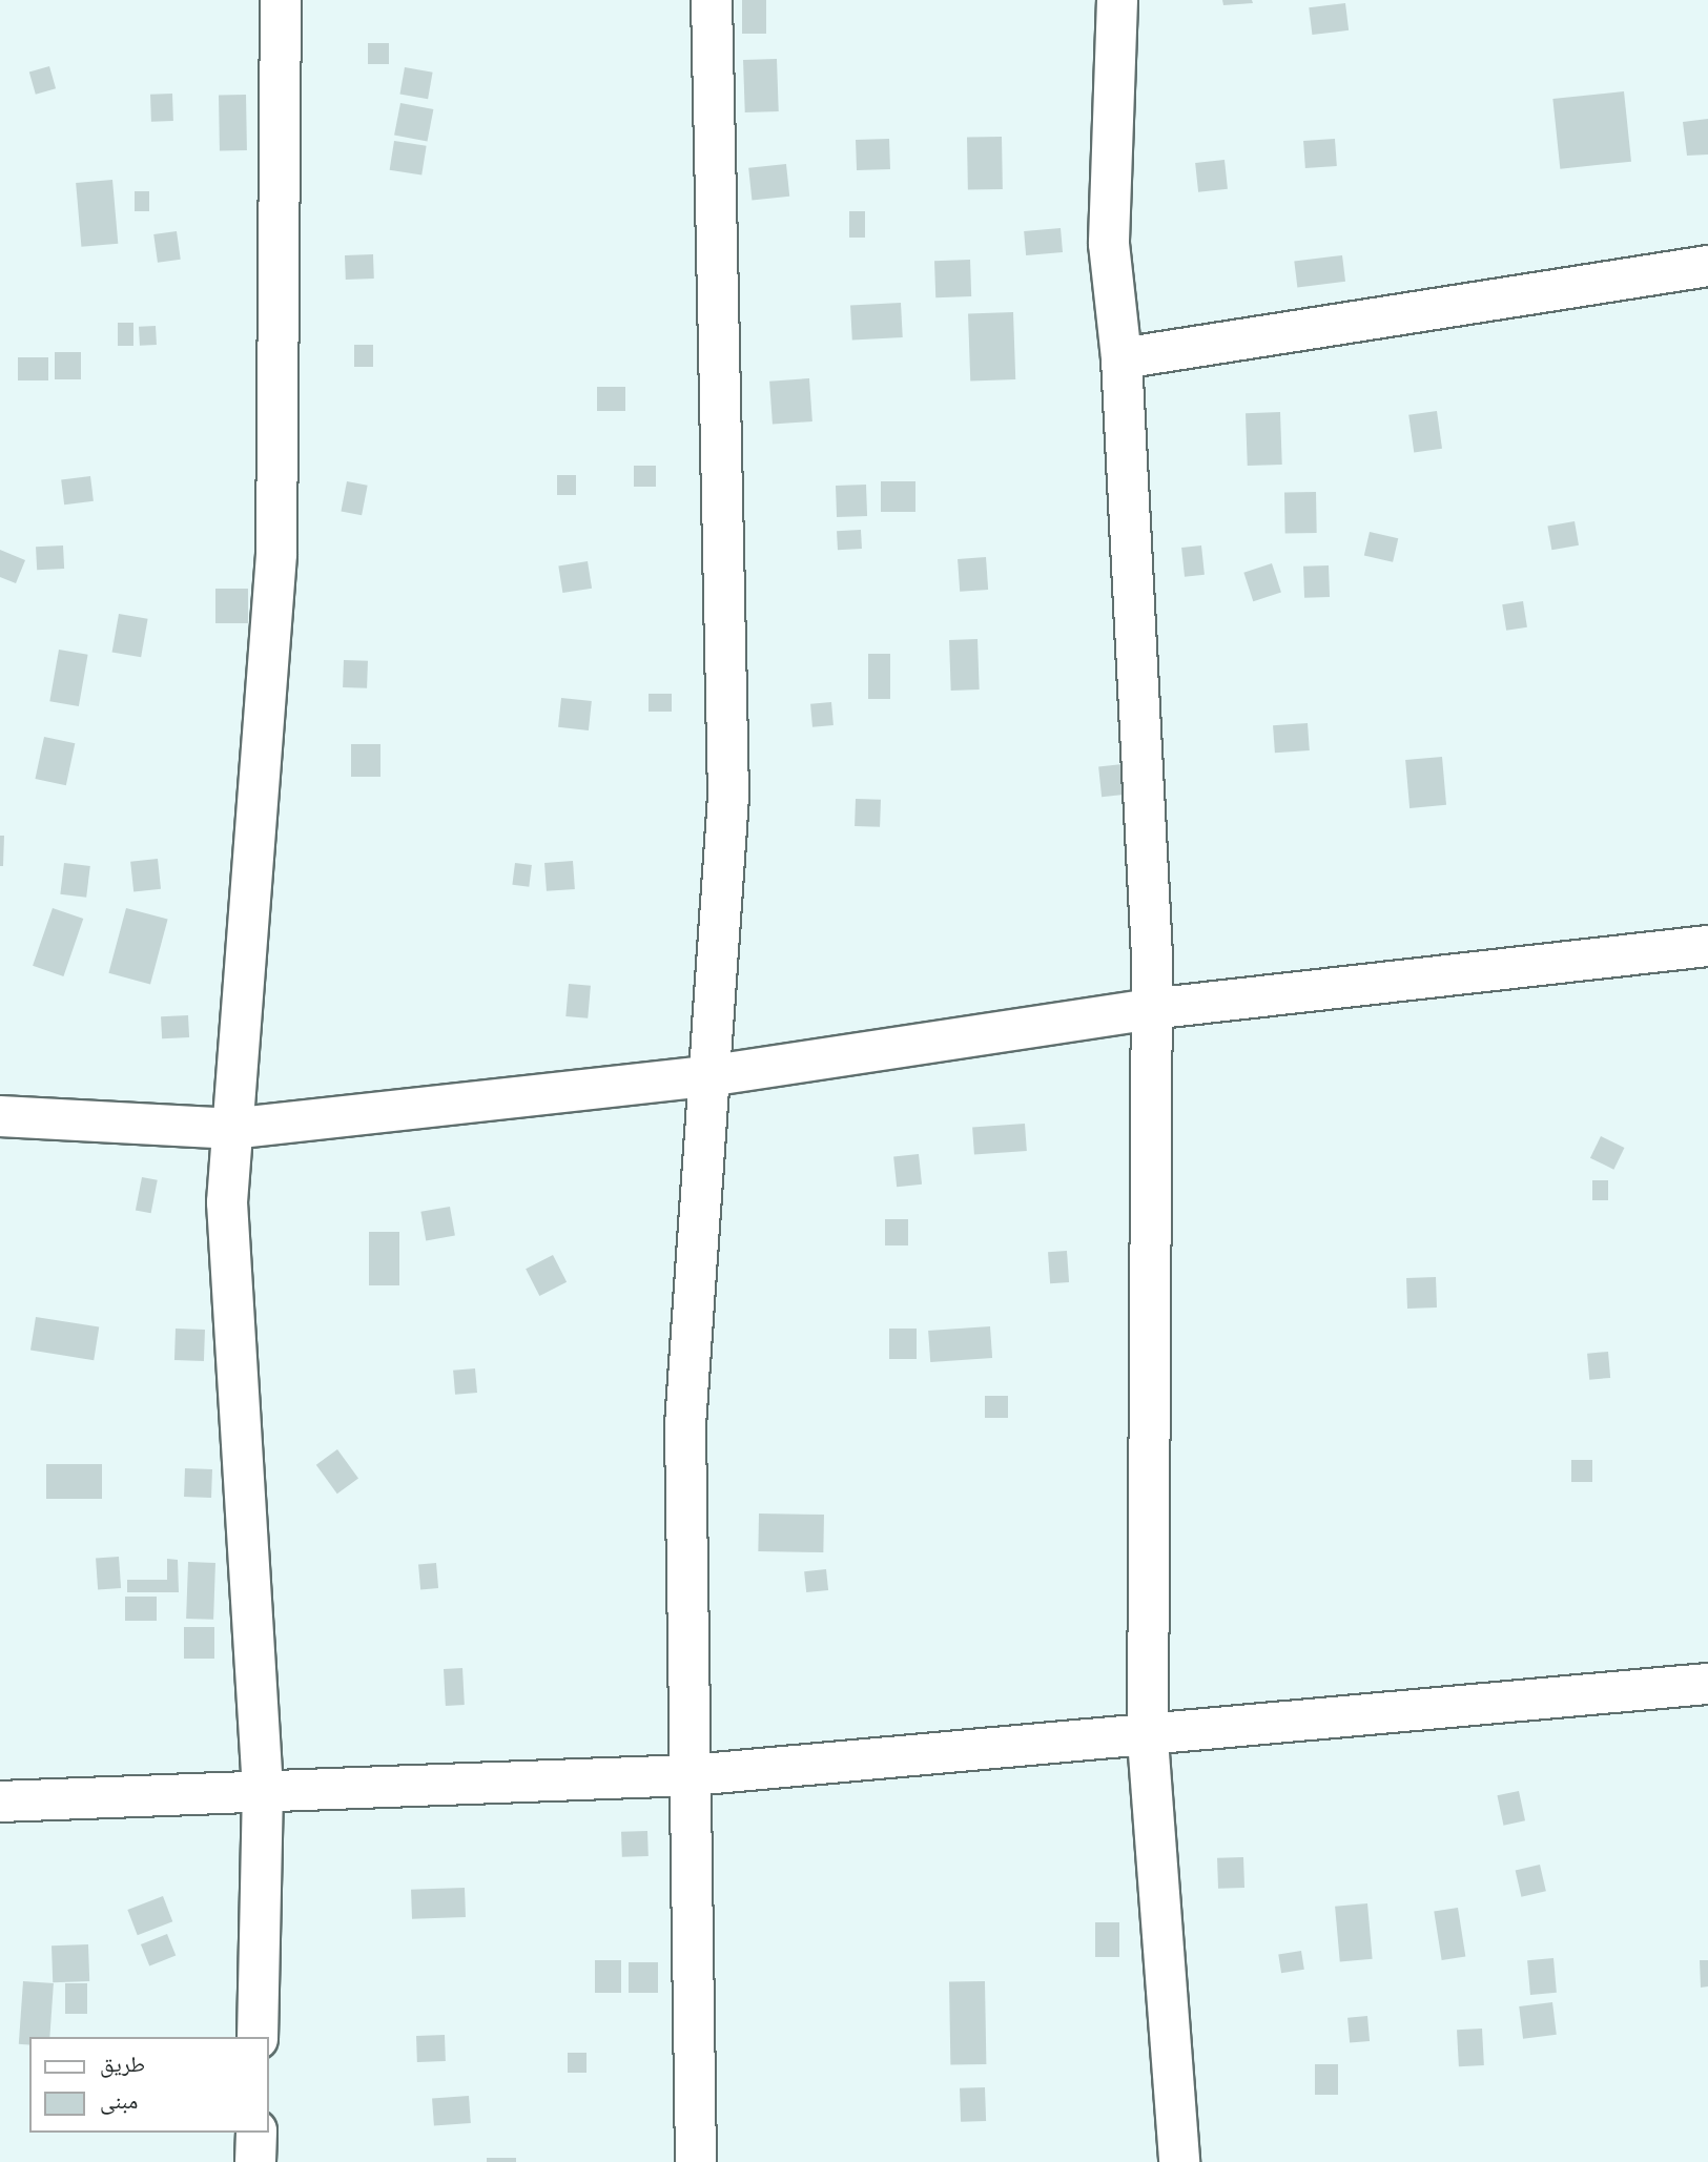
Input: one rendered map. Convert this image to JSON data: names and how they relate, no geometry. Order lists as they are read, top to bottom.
{
  "legend": ["طريق", "مبنى"]
}
